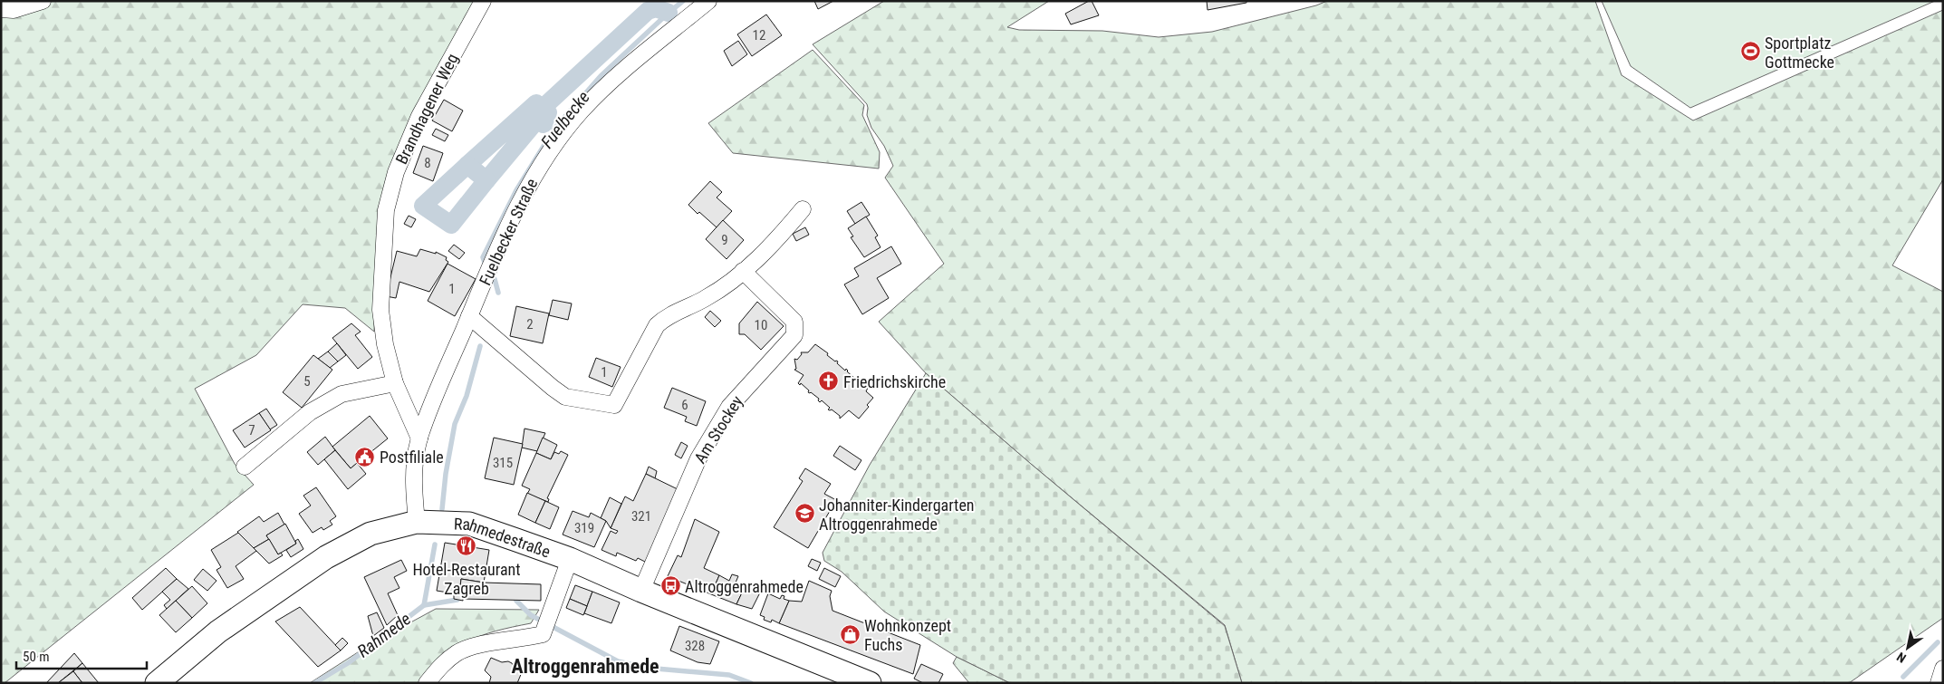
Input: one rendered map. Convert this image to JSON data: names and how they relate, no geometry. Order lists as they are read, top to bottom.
{
  "streets": {
    "main road": ["Rahmedestraße"],
    "street": ["Brandhagener Weg", "Fuelbecker Straße", "Am Stockey"]
  },
  "crossings": [
    ["Brandhagener Weg", "Fuelbecker Straße"],
    ["Fuelbecker Straße", "Rahmedestraße"],
    ["Am Stockey", "Rahmedestraße"]
  ],
  "districts": ["Altroggenrahmede"],
  "water": ["Fuelbecke", "Rahmede"],
  "places": {
    "sports": ["Sportplatz Gottmecke"],
    "church": ["Friedrichskirche"],
    "public building": ["Postfiliale"],
    "school or university": ["Johanniter-Kindergarten Altroggenrahmede"],
    "restaurant": ["Hotel-Restaurant Zagreb"],
    "bus stop": ["Altroggenrahmede"],
    "shop": ["Wohnkonzept Fuchs"]
  },
  "house_numbers": [
    "12",
    "8",
    "9",
    "1",
    "2",
    "10",
    "1",
    "5",
    "6",
    "7",
    "315",
    "321",
    "319",
    "328"
  ],
  "scale_bar": "50 m",
  "north": "bottom left"
}
